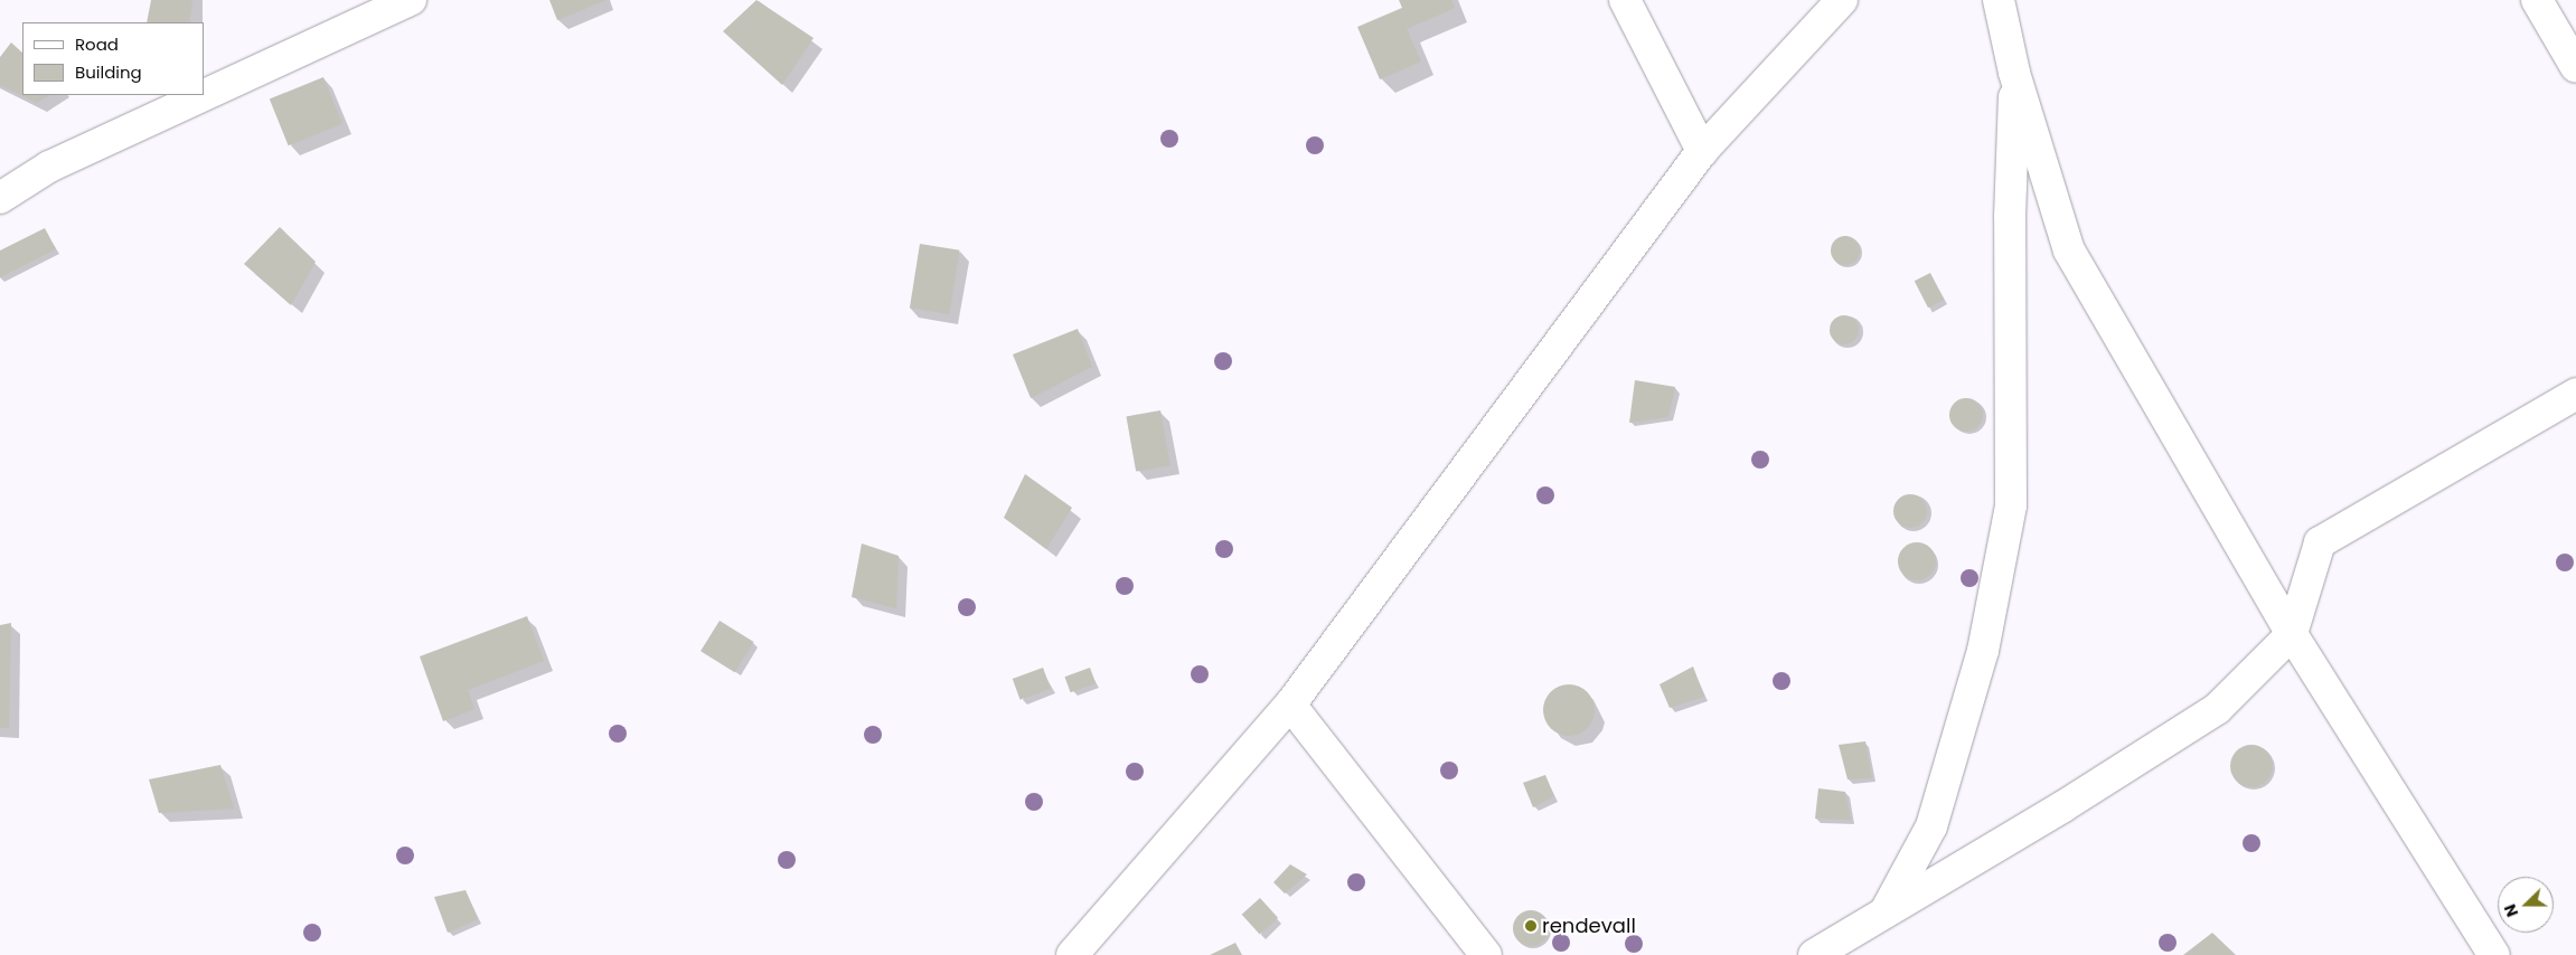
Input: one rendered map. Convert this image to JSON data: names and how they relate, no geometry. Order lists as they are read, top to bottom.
{
  "places": ["rendevall"],
  "legend": ["Road", "Building"],
  "north": "left"
}
